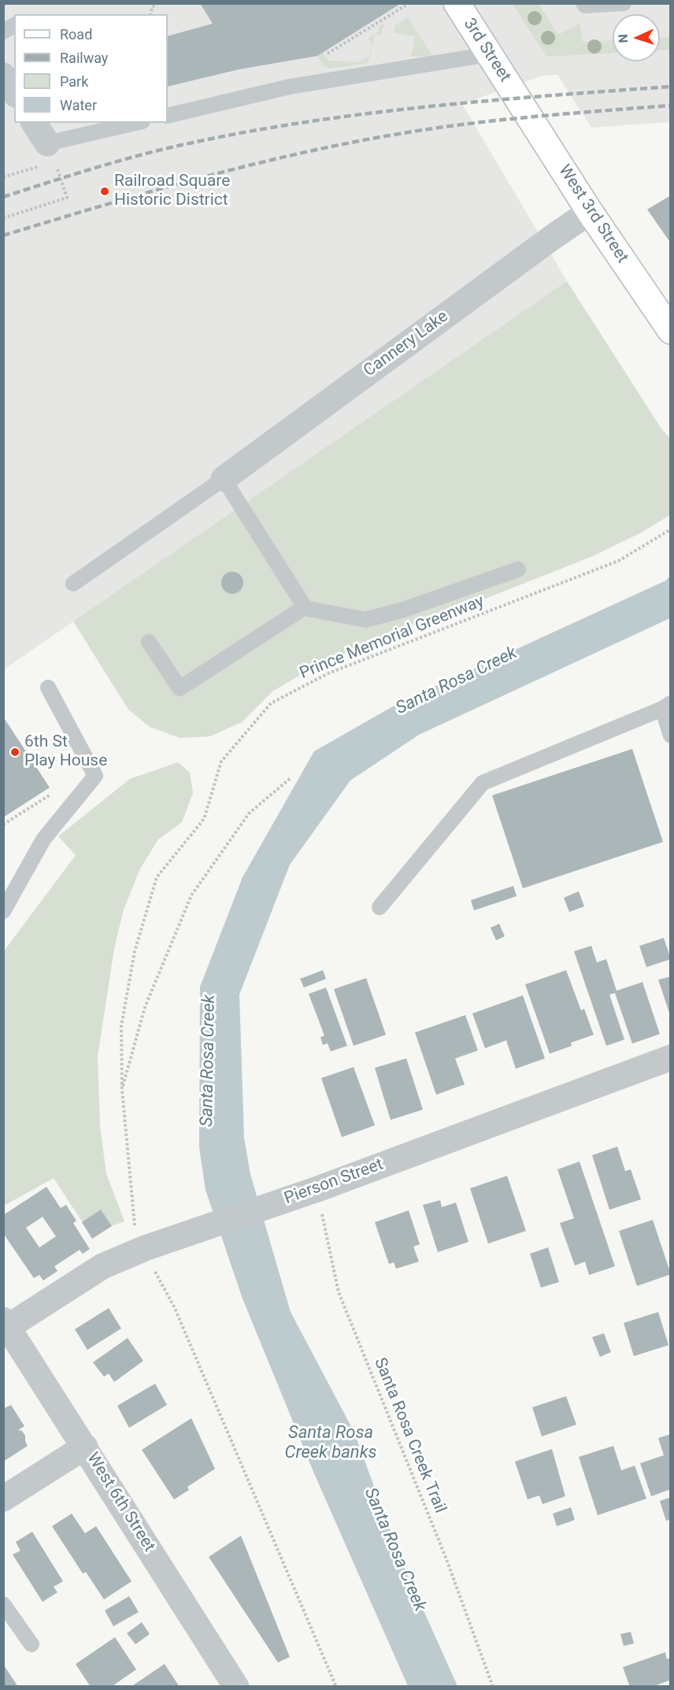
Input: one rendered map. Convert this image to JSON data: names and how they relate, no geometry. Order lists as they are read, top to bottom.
{
  "streets": {
    "main road": ["3rd Street", "West 3rd Street"],
    "street": ["Cannery Lake", "Pierson Street", "West 6th Street"],
    "path": ["Prince Memorial Greenway", "Santa Rosa Creek Trail"]
  },
  "crossings": [
    ["3rd Street", "West 3rd Street"],
    ["West 3rd Street", "Cannery Lake"],
    ["Pierson Street", "Santa Rosa Creek Trail"],
    ["Pierson Street", "West 6th Street"]
  ],
  "water": ["Santa Rosa Creek", "Santa Rosa Creek banks"],
  "places": ["Railroad Square Historic District", "6th St Play House"],
  "legend": [
    "Road",
    "Railway",
    "Park",
    "Water"
  ],
  "north": "left"
}
